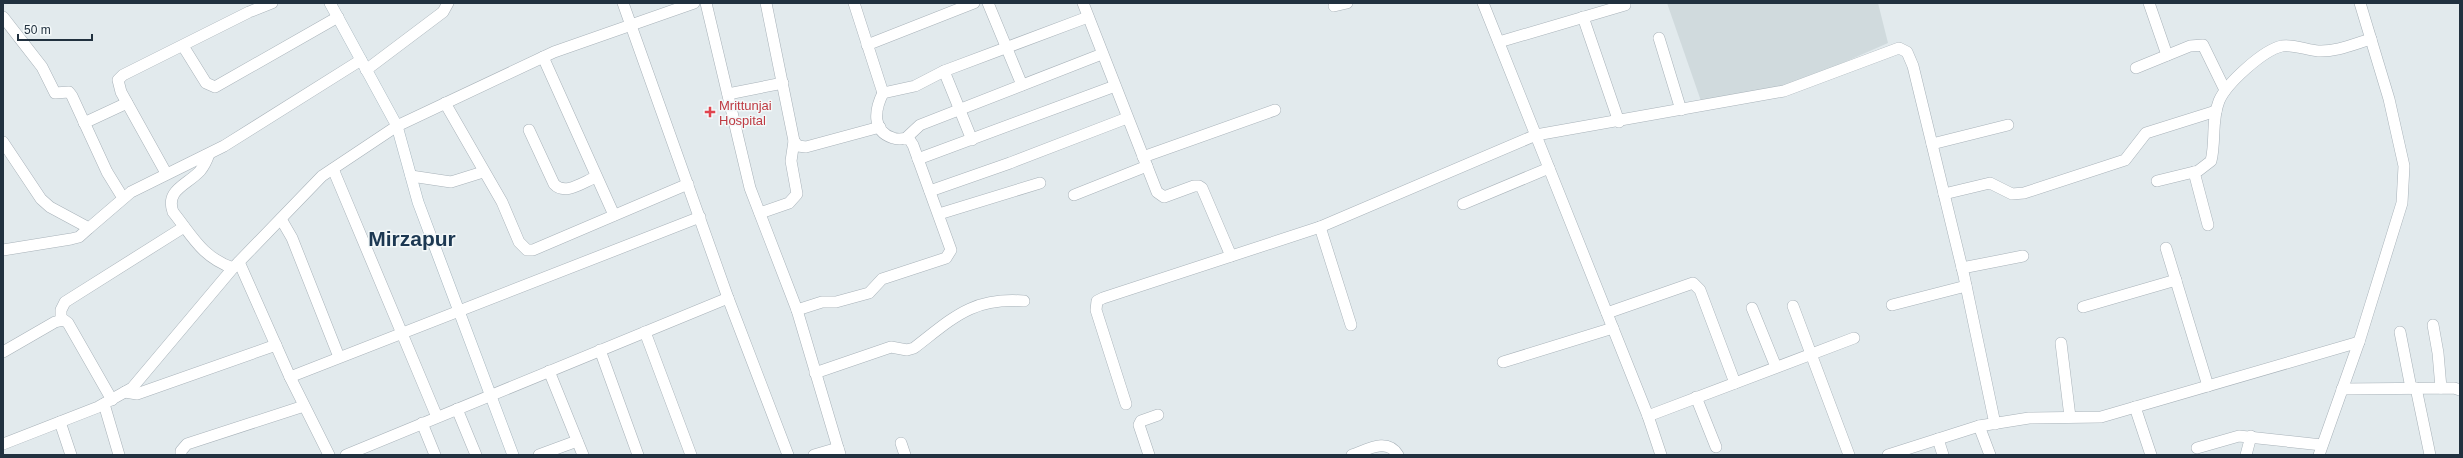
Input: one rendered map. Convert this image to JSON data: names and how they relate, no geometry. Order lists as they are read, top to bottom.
{
  "districts": ["Mirzapur"],
  "places": {
    "health": ["Mrittunjai Hospital"]
  },
  "scale_bar": "50 m"
}
